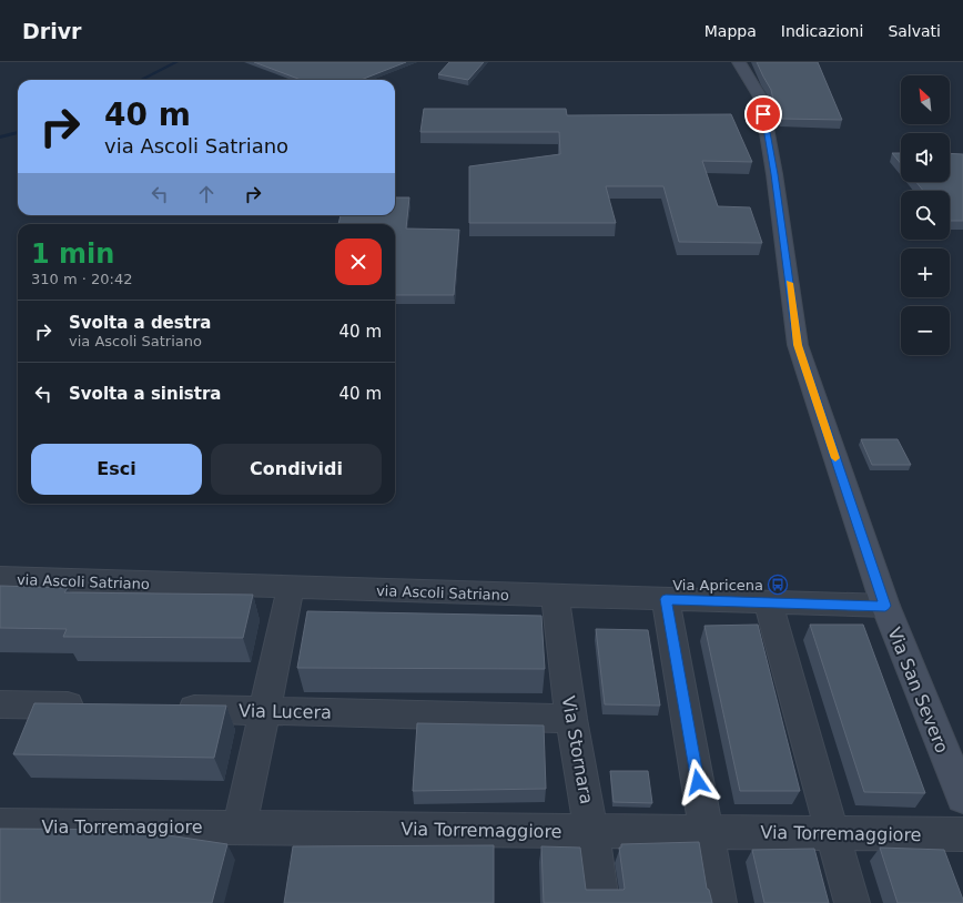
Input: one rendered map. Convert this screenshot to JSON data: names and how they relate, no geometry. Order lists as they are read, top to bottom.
{
  "streets": {
    "street": [
      "via Ascoli Satriano",
      "Via San Severo",
      "Via Lucera",
      "Via Stornara",
      "Via Torremaggiore"
    ]
  },
  "crossings": [
    ["via Ascoli Satriano", "Via San Severo"],
    ["via Ascoli Satriano", "Via Stornara"],
    ["Via Lucera", "Via Stornara"],
    ["Via Stornara", "Via Torremaggiore"]
  ],
  "places": {
    "bus stop": ["Via Apricena"]
  },
  "north": "top left",
  "page": {
    "header": "Drivr",
    "nav": ["Mappa", "Indicazioni", "Salvati"],
    "map_buttons": ["+", "−"],
    "turn": ["40 m", "via Ascoli Satriano"],
    "heading": ["1 min", "310 m · 20:42"],
    "list": [
      {
        "name": "Svolta a destra",
        "note": "via Ascoli Satriano",
        "value": "40 m"
      },
      {
        "name": "Svolta a sinistra",
        "value": "40 m"
      }
    ],
    "buttons": ["Esci", "Condividi"]
  }
}
